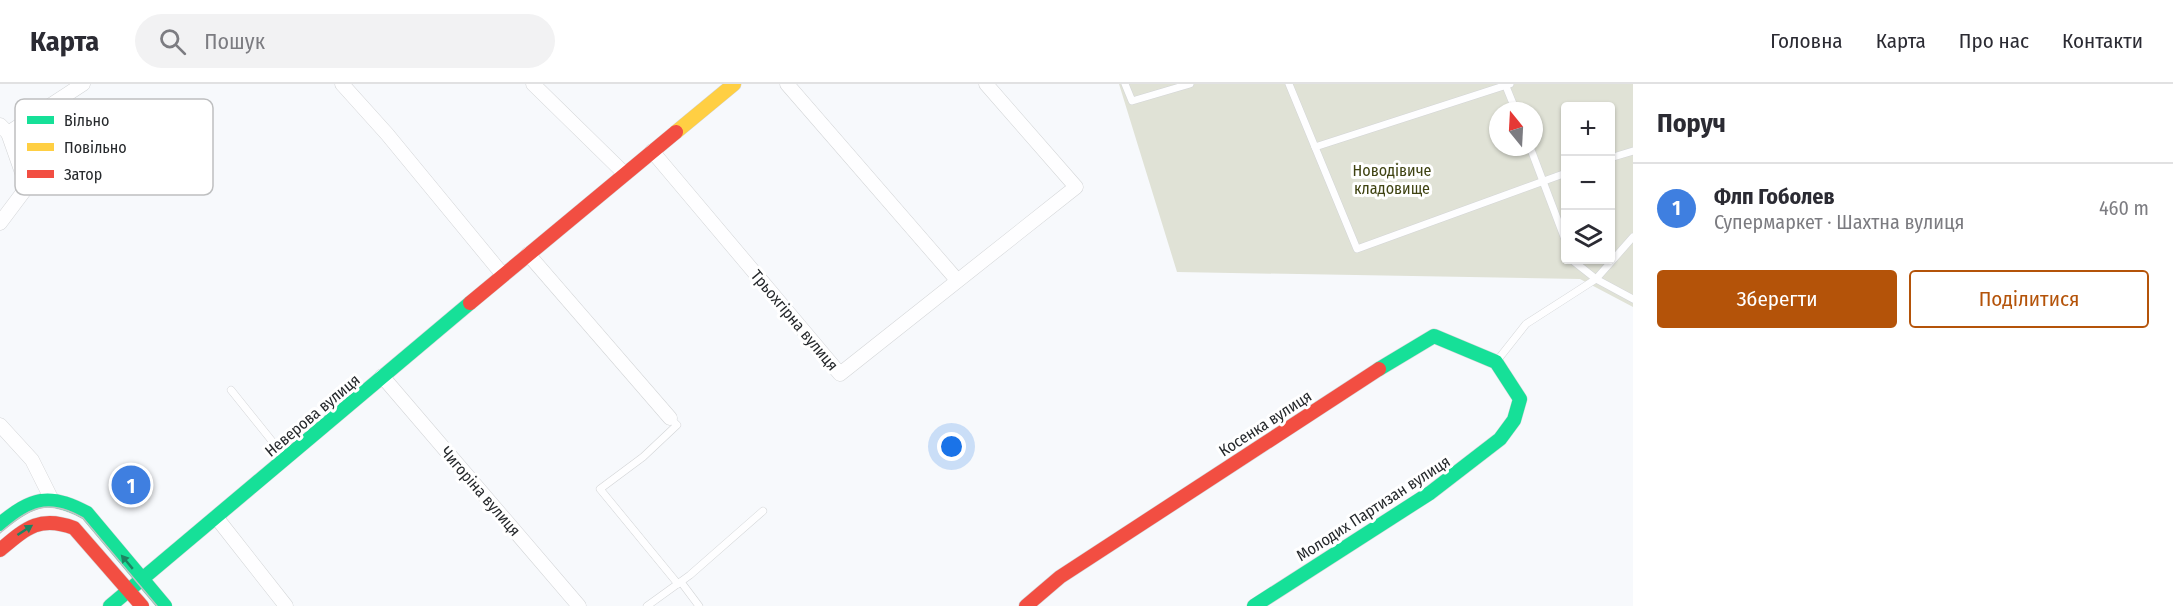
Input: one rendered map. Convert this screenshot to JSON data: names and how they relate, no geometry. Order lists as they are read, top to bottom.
{
  "streets": {
    "street": [
      "Трьохгірна вулиця",
      "Неверова вулиця",
      "Косенка вулиця",
      "Чигоріна вулиця",
      "Молодих Партизан вулиця"
    ]
  },
  "crossings": [
    ["Трьохгірна вулиця", "Неверова вулиця"],
    ["Неверова вулиця", "Чигоріна вулиця"],
    ["Косенка вулиця", "Молодих Партизан вулиця"]
  ],
  "parks": ["Новодівиче кладовище"],
  "legend": ["Вільно", "Повільно", "Затор"],
  "north": "top",
  "page": {
    "header": "Карта",
    "search": "Пошук",
    "nav": [
      "Головна",
      "Карта",
      "Про нас",
      "Контакти"
    ],
    "heading": "Поруч",
    "map_buttons": ["+", "−"],
    "list": [
      {
        "mark": "1",
        "name": "Флп Гоболев",
        "note": "Супермаркет · Шахтна вулиця",
        "value": "460 m"
      }
    ],
    "buttons": ["Зберегти", "Поділитися"],
    "pins": "1"
  }
}
